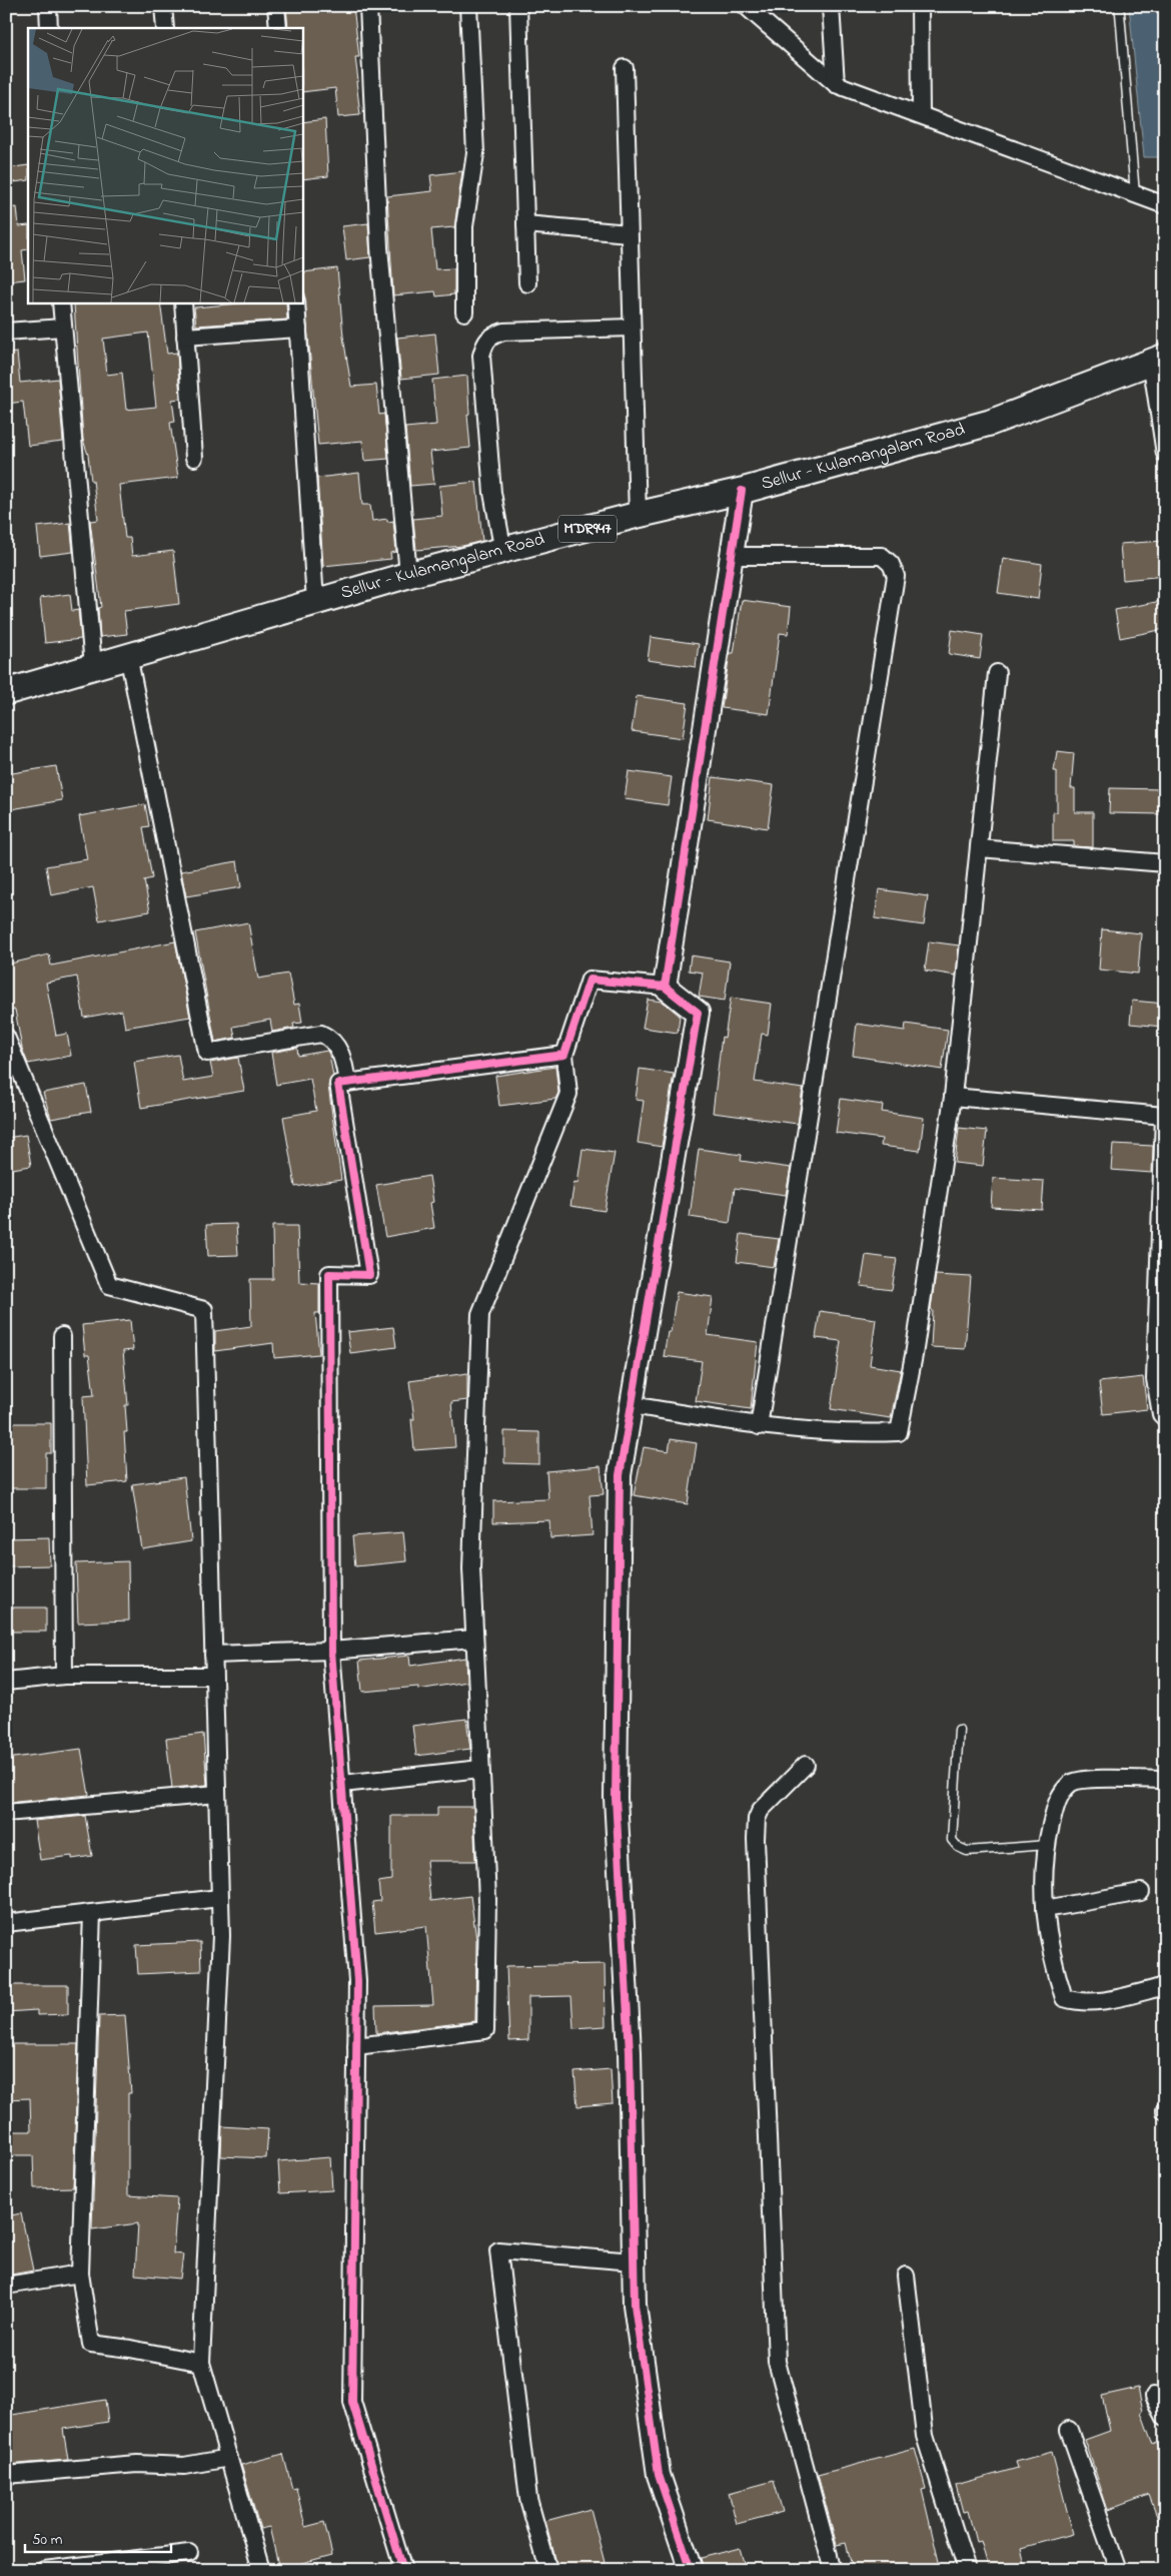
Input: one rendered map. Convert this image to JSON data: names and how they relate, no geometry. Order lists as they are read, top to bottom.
{
  "streets": {
    "main road": ["Sellur - Kulamangalam Road", "MDR947"]
  },
  "scale_bar": "50 m"
}
